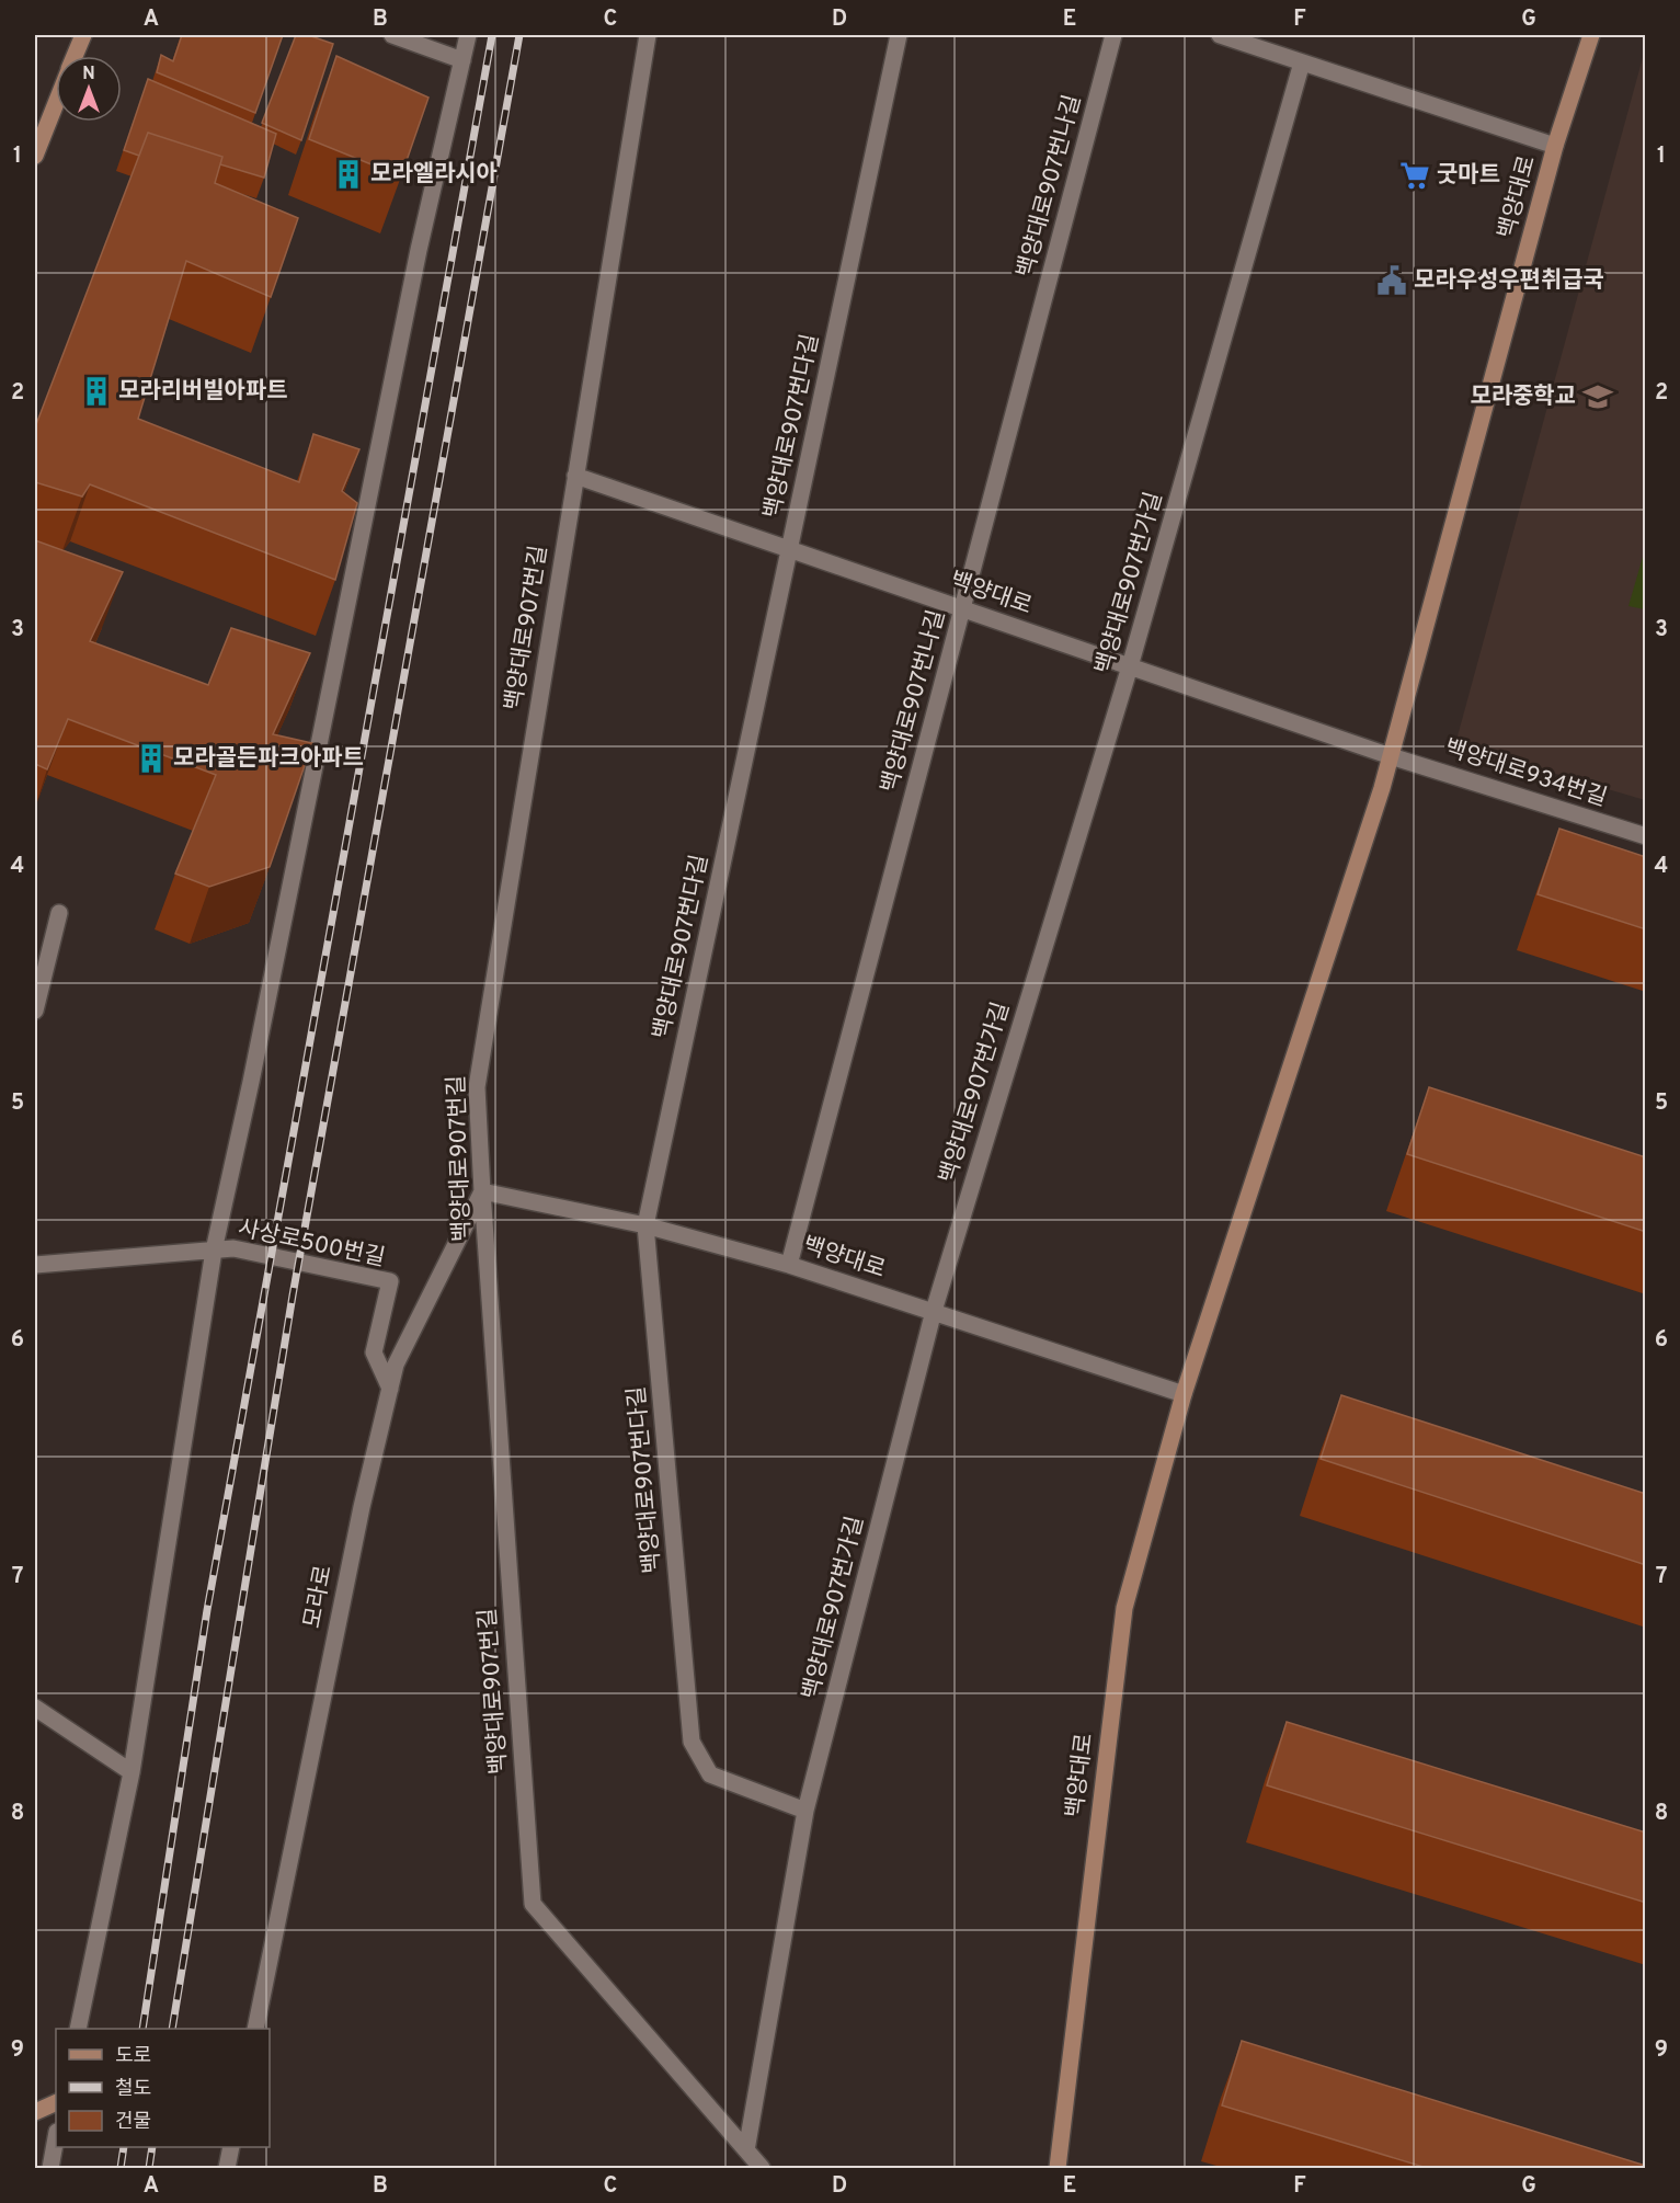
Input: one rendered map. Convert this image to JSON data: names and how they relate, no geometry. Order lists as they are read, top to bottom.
{
  "streets": {
    "main road": ["백양대로"],
    "street": [
      "백양대로907번나길",
      "백양대로907번다길",
      "백양대로907번가길",
      "백양대로907번길",
      "백양대로934번길",
      "사상로500번길",
      "모라로"
    ]
  },
  "crossings": [
    ["백양대로907번나길", "백양대로"],
    ["백양대로", "백양대로907번다길"],
    ["백양대로", "백양대로907번가길"],
    ["백양대로", "백양대로907번길"],
    ["백양대로", "백양대로934번길"],
    ["백양대로", "모라로"],
    ["백양대로907번다길", "백양대로907번가길"],
    ["백양대로907번가길", "백양대로907번길"],
    ["백양대로907번길", "모라로"],
    ["사상로500번길", "모라로"]
  ],
  "places": {
    "building": ["모라엘라시아", "모라리버빌아파트", "모라골든파크아파트"],
    "supermarket": ["굿마트"],
    "public building": ["모라우성우편취급국"],
    "school or university": ["모라중학교"]
  },
  "legend": ["도로", "철도", "건물"],
  "north": "top",
  "grid": {
    "columns": [
      "A",
      "B",
      "C",
      "D",
      "E",
      "F",
      "G"
    ],
    "rows": [
      "1",
      "2",
      "3",
      "4",
      "5",
      "6",
      "7",
      "8",
      "9"
    ]
  }
}
